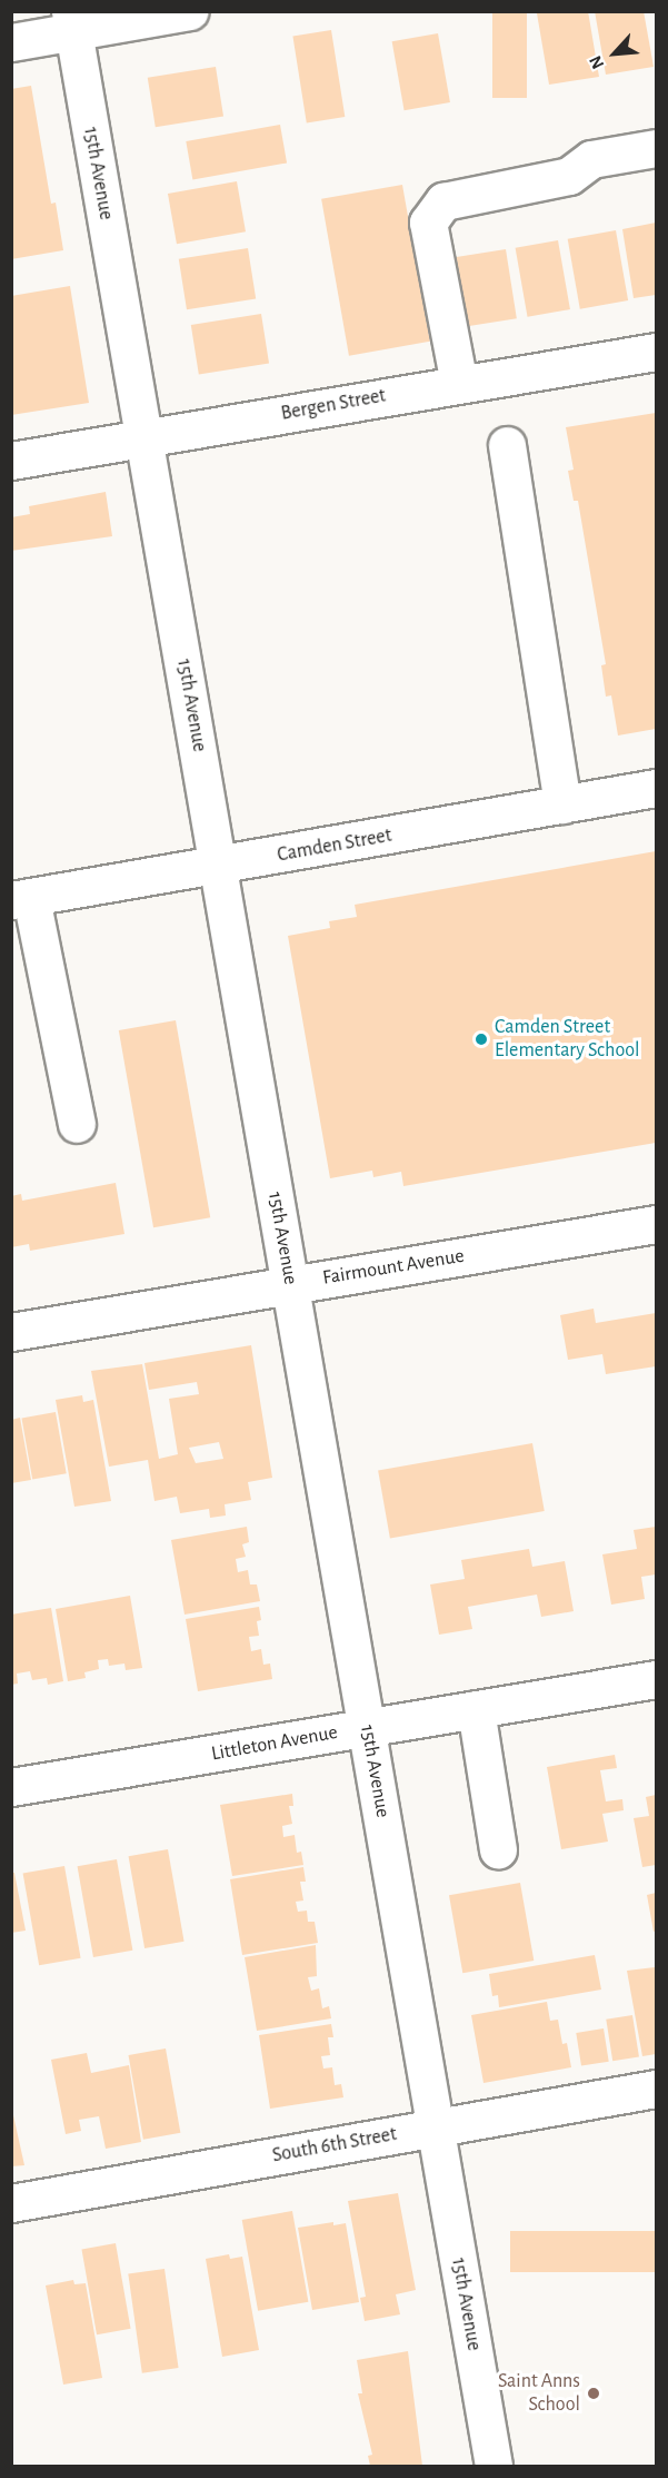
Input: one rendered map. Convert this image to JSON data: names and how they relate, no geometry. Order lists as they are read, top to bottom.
{
  "streets": {
    "street": [
      "15th Avenue",
      "Bergen Street",
      "Camden Street",
      "Fairmount Avenue",
      "Littleton Avenue",
      "South 6th Street"
    ]
  },
  "crossings": [
    ["15th Avenue", "Bergen Street"],
    ["15th Avenue", "Camden Street"],
    ["15th Avenue", "Fairmount Avenue"],
    ["15th Avenue", "Littleton Avenue"],
    ["15th Avenue", "South 6th Street"]
  ],
  "places": ["Camden Street Elementary School", "Saint Anns School"],
  "north": "bottom left"
}
